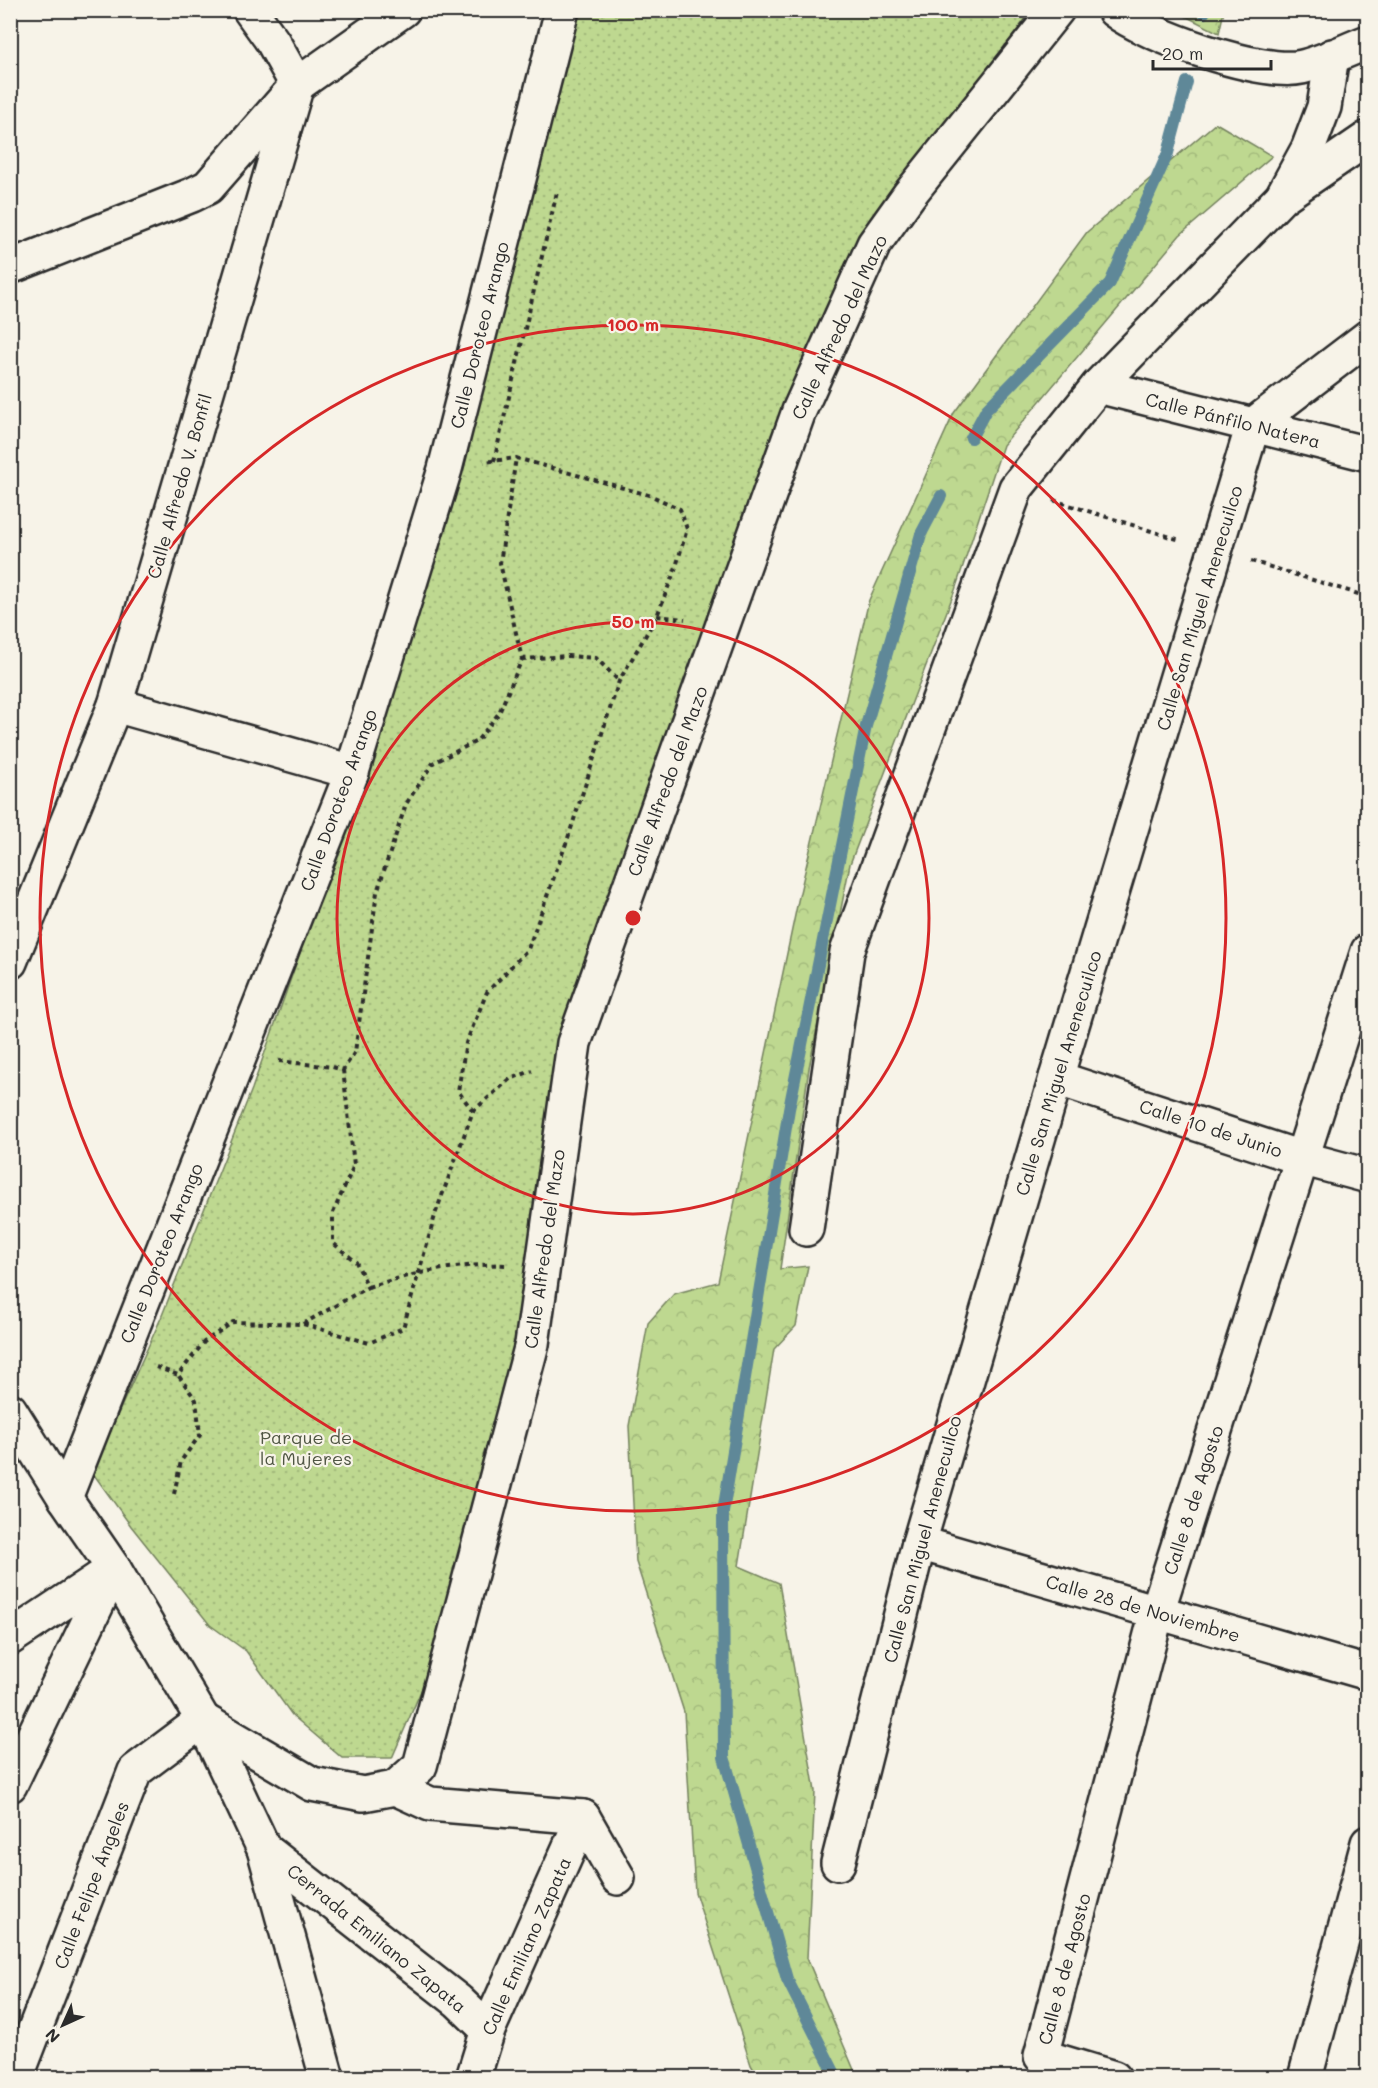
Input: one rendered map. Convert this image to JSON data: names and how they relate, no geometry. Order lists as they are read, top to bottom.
{
  "streets": {
    "street": [
      "Calle Alfredo del Mazo",
      "Calle Doroteo Arango",
      "Calle Pánfilo Natera",
      "Calle Alfredo V. Bonfil",
      "Calle San Miguel Anenecuilco",
      "Calle 10 de Junio",
      "Calle 8 de Agosto",
      "Calle 28 de Noviembre",
      "Calle Felipe Ángeles",
      "Cerrada Emiliano Zapata",
      "Calle Emiliano Zapata"
    ]
  },
  "crossings": [
    ["Calle Pánfilo Natera", "Calle San Miguel Anenecuilco"],
    ["Calle San Miguel Anenecuilco", "Calle 10 de Junio"],
    ["Calle San Miguel Anenecuilco", "Calle 28 de Noviembre"],
    ["Calle 10 de Junio", "Calle 8 de Agosto"],
    ["Calle 8 de Agosto", "Calle 28 de Noviembre"],
    ["Cerrada Emiliano Zapata", "Calle Emiliano Zapata"]
  ],
  "parks": ["Parque de la Mujeres"],
  "scale_bar": "20 m",
  "north": "bottom left",
  "rings": ["100 m", "50 m"]
}
